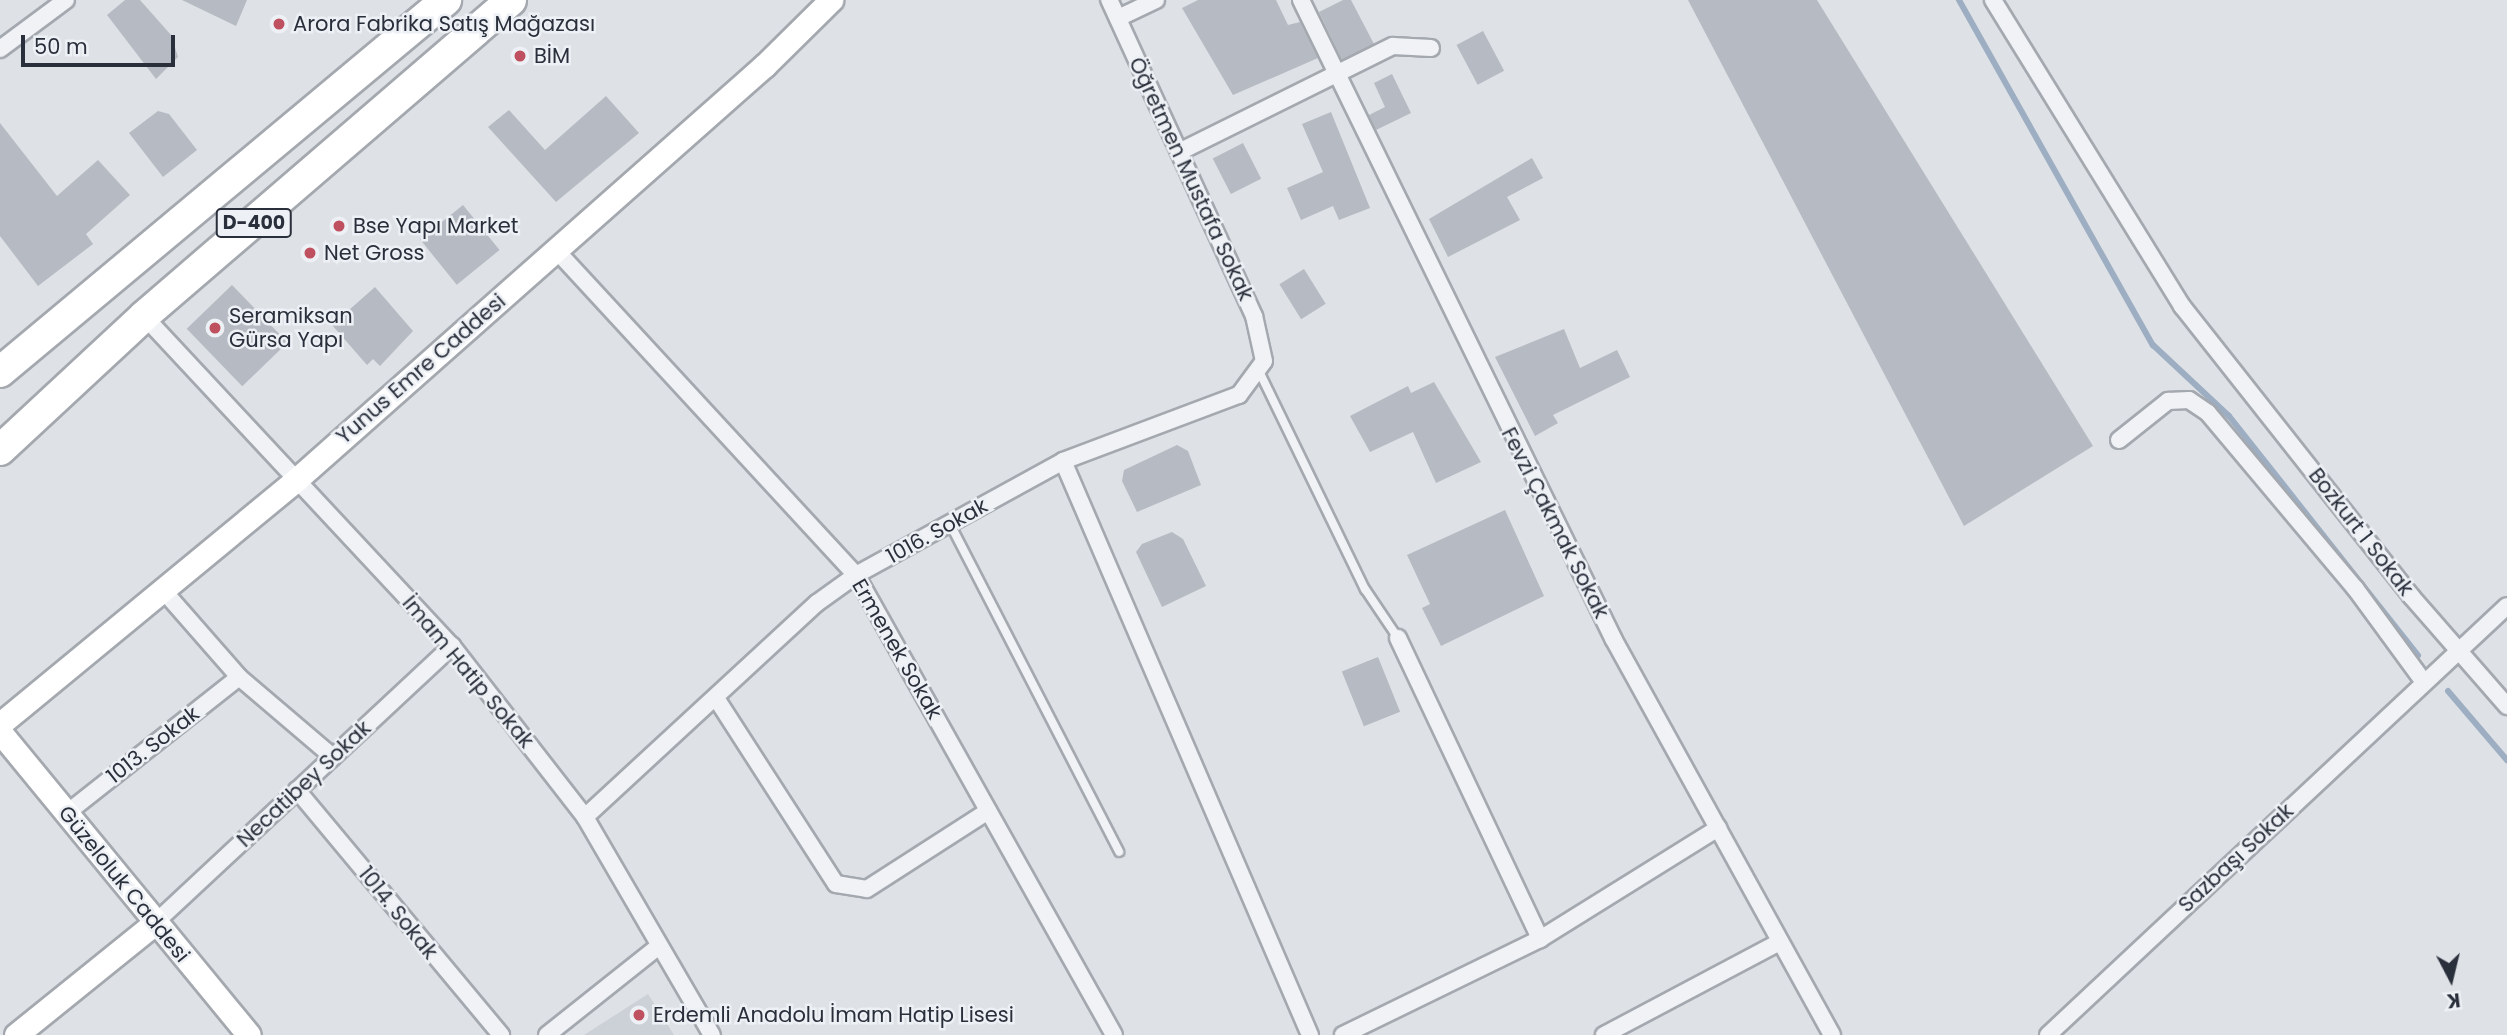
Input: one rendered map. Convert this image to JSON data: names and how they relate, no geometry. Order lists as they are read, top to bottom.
{
  "streets": {
    "highway": ["D-400"],
    "street": [
      "Öğretmen Mustafa Sokak",
      "Yunus Emre Caddesi",
      "Fevzi Çakmak Sokak",
      "1016. Sokak",
      "Bozkurt 1 Sokak",
      "Ermenek Sokak",
      "İmam Hatip Sokak",
      "1013. Sokak",
      "Necatibey Sokak",
      "Sazbaşı Sokak",
      "Güzeloluk Caddesi",
      "1014. Sokak"
    ]
  },
  "crossings": [
    ["Öğretmen Mustafa Sokak", "1016. Sokak"],
    ["D-400", "İmam Hatip Sokak"],
    ["Yunus Emre Caddesi", "Ermenek Sokak"],
    ["Yunus Emre Caddesi", "İmam Hatip Sokak"],
    ["1016. Sokak", "Ermenek Sokak"],
    ["1016. Sokak", "İmam Hatip Sokak"],
    ["Bozkurt 1 Sokak", "Sazbaşı Sokak"],
    ["İmam Hatip Sokak", "Necatibey Sokak"],
    ["1013. Sokak", "Güzeloluk Caddesi"],
    ["Necatibey Sokak", "Güzeloluk Caddesi"],
    ["Necatibey Sokak", "1014. Sokak"]
  ],
  "places": [
    "Arora Fabrika Satış Mağazası",
    "BİM",
    "Bse Yapı Market",
    "Net Gross",
    "Seramiksan Gürsa Yapı",
    "Erdemli Anadolu İmam Hatip Lisesi"
  ],
  "scale_bar": "50 m",
  "north": "bottom"
}
